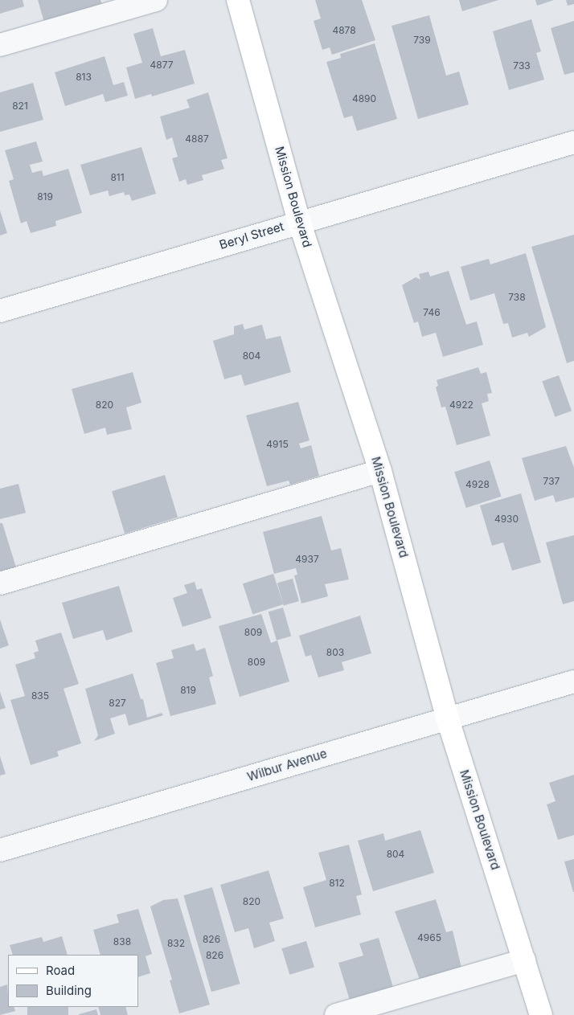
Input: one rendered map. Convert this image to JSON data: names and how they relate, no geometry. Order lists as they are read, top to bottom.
{
  "streets": {
    "main road": ["Mission Boulevard"],
    "street": ["Beryl Street", "Wilbur Avenue"]
  },
  "crossings": [
    ["Mission Boulevard", "Beryl Street"],
    ["Mission Boulevard", "Wilbur Avenue"]
  ],
  "house_numbers": [
    "4878",
    "739",
    "4877",
    "733",
    "813",
    "4890",
    "821",
    "4887",
    "811",
    "819",
    "738",
    "746",
    "804",
    "820",
    "4922",
    "4915",
    "737",
    "4928",
    "4930",
    "4937",
    "809",
    "803",
    "809",
    "819",
    "835",
    "827",
    "804",
    "812",
    "820",
    "4965",
    "826",
    "838",
    "832",
    "826"
  ],
  "legend": ["Road", "Building"]
}
